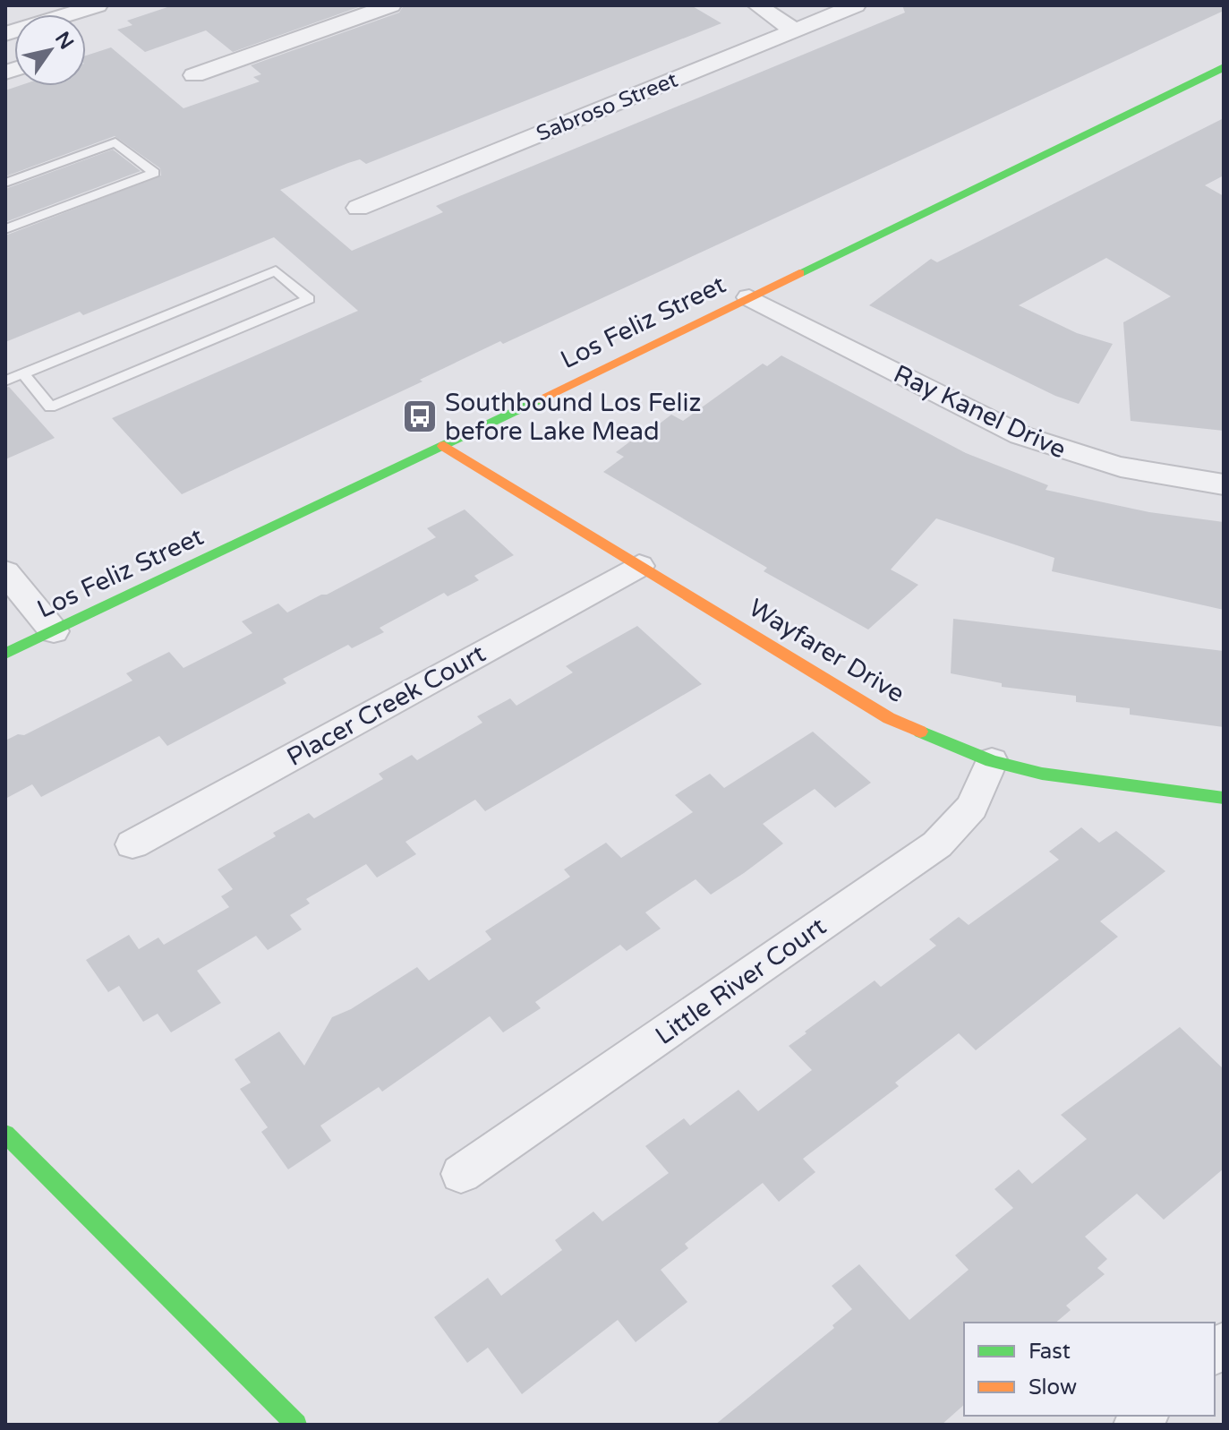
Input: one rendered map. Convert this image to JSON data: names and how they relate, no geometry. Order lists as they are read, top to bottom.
{
  "streets": {
    "street": [
      "Sabroso Street",
      "Los Feliz Street",
      "Ray Kanel Drive",
      "Wayfarer Drive",
      "Placer Creek Court",
      "Little River Court"
    ]
  },
  "crossings": [
    ["Los Feliz Street", "Ray Kanel Drive"],
    ["Los Feliz Street", "Wayfarer Drive"],
    ["Wayfarer Drive", "Placer Creek Court"],
    ["Wayfarer Drive", "Little River Court"]
  ],
  "places": {
    "bus stop": ["Southbound Los Feliz before Lake Mead"]
  },
  "legend": ["Fast", "Slow"],
  "north": "top right"
}
